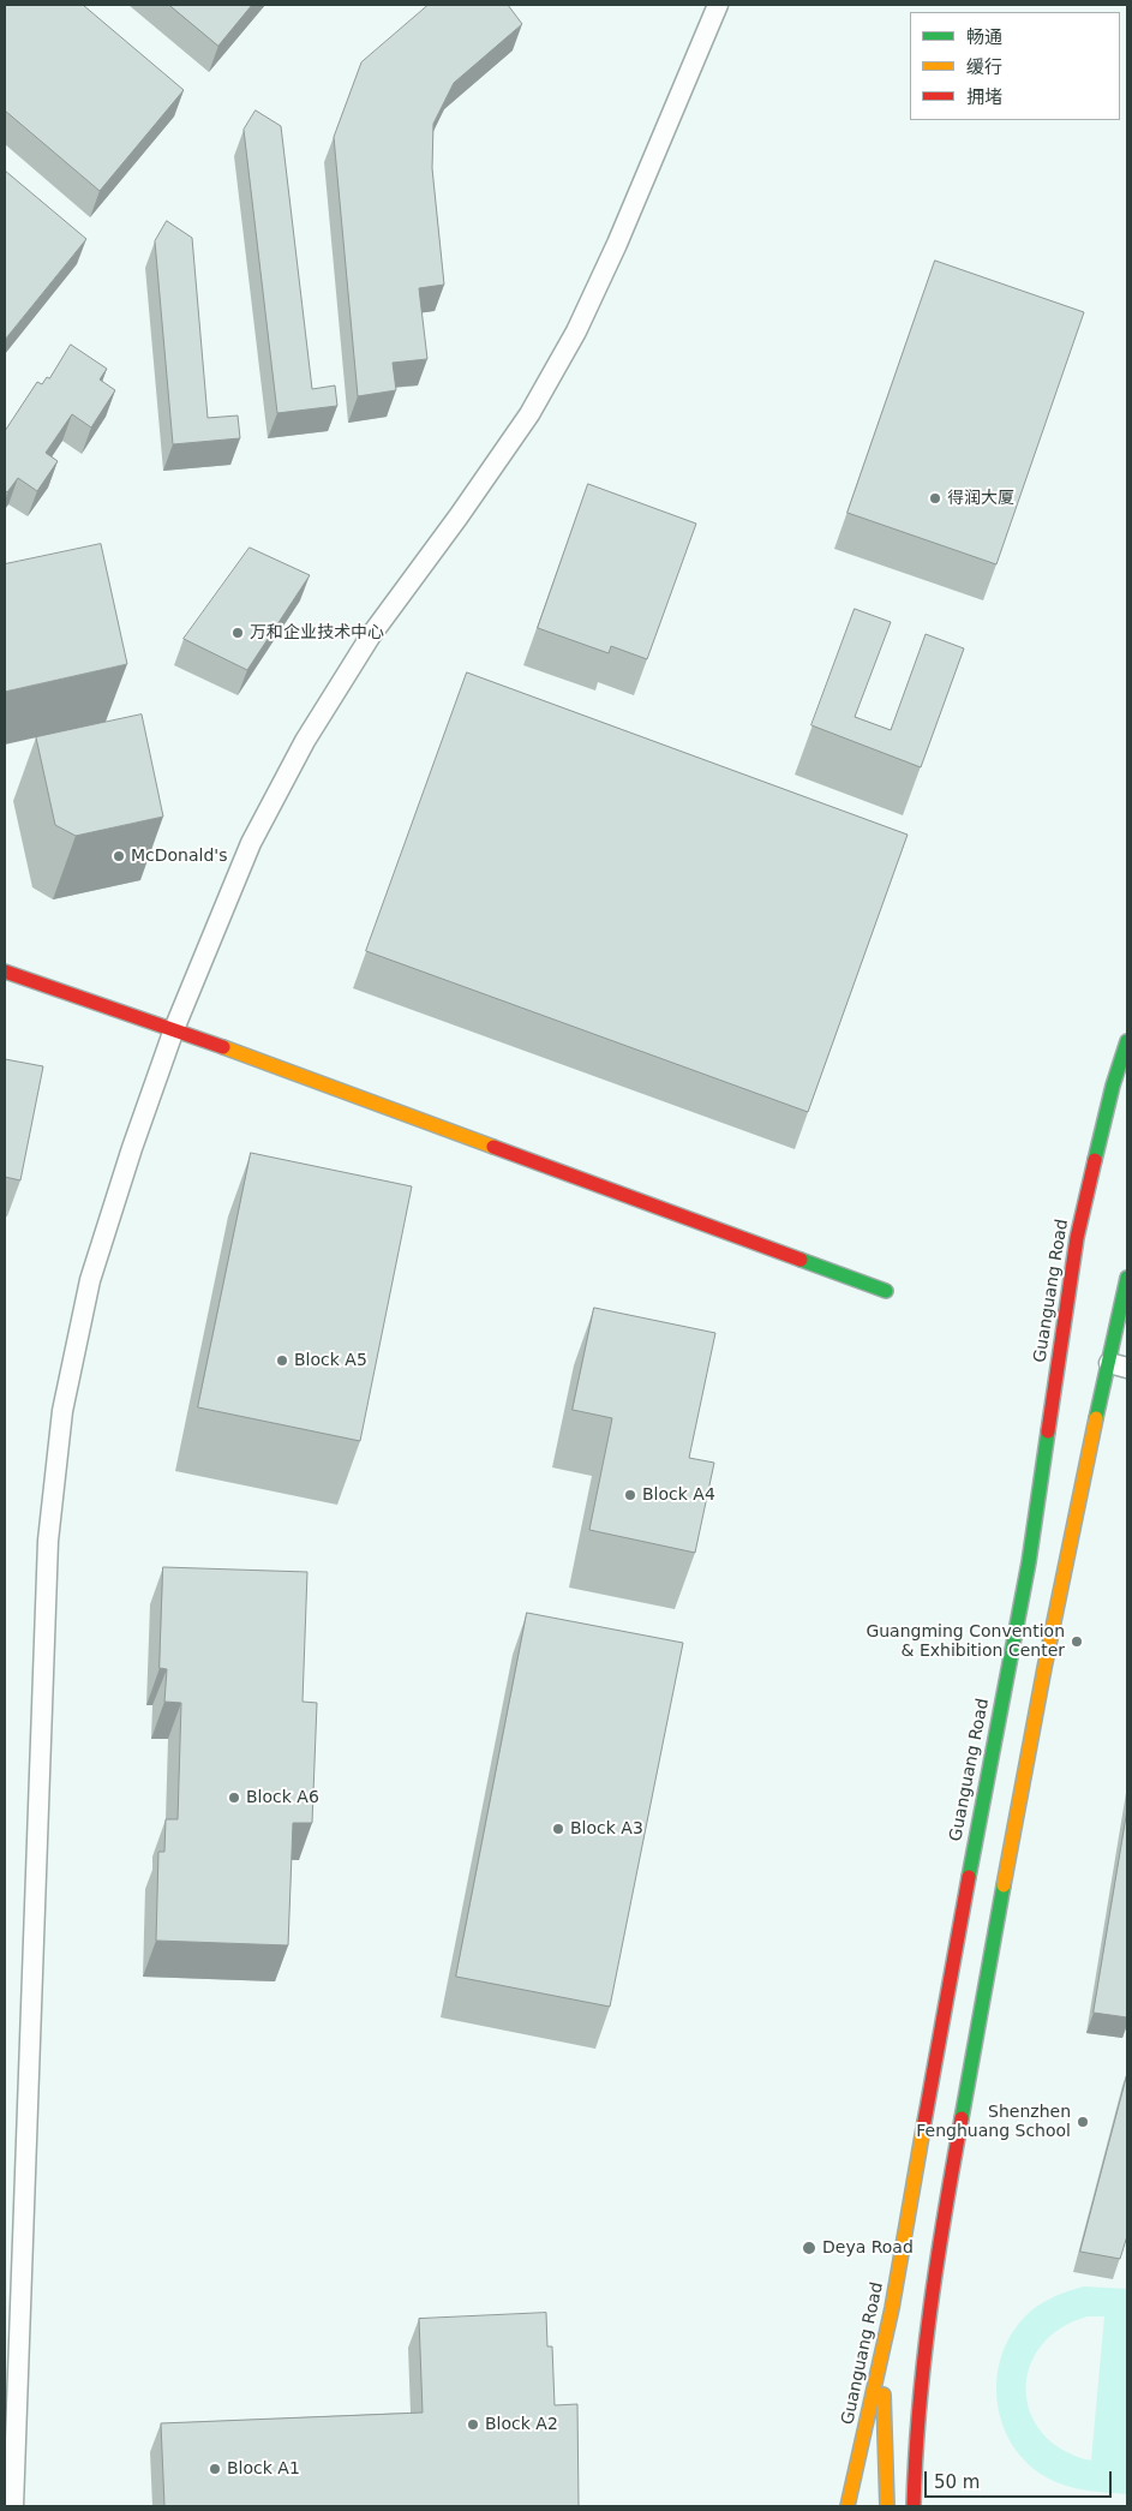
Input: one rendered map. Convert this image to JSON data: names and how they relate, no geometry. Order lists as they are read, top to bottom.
{
  "streets": {
    "main road": ["Guanguang Road"]
  },
  "places": [
    "得润大厦",
    "万和企业技术中心",
    "McDonald's",
    "Block A5",
    "Block A4",
    "Guangming Convention & Exhibition Center",
    "Block A6",
    "Block A3",
    "Shenzhen Fenghuang School",
    "Deya Road",
    "Block A2",
    "Block A1"
  ],
  "legend": ["畅通", "缓行", "拥堵"],
  "scale_bar": "50 m"
}
